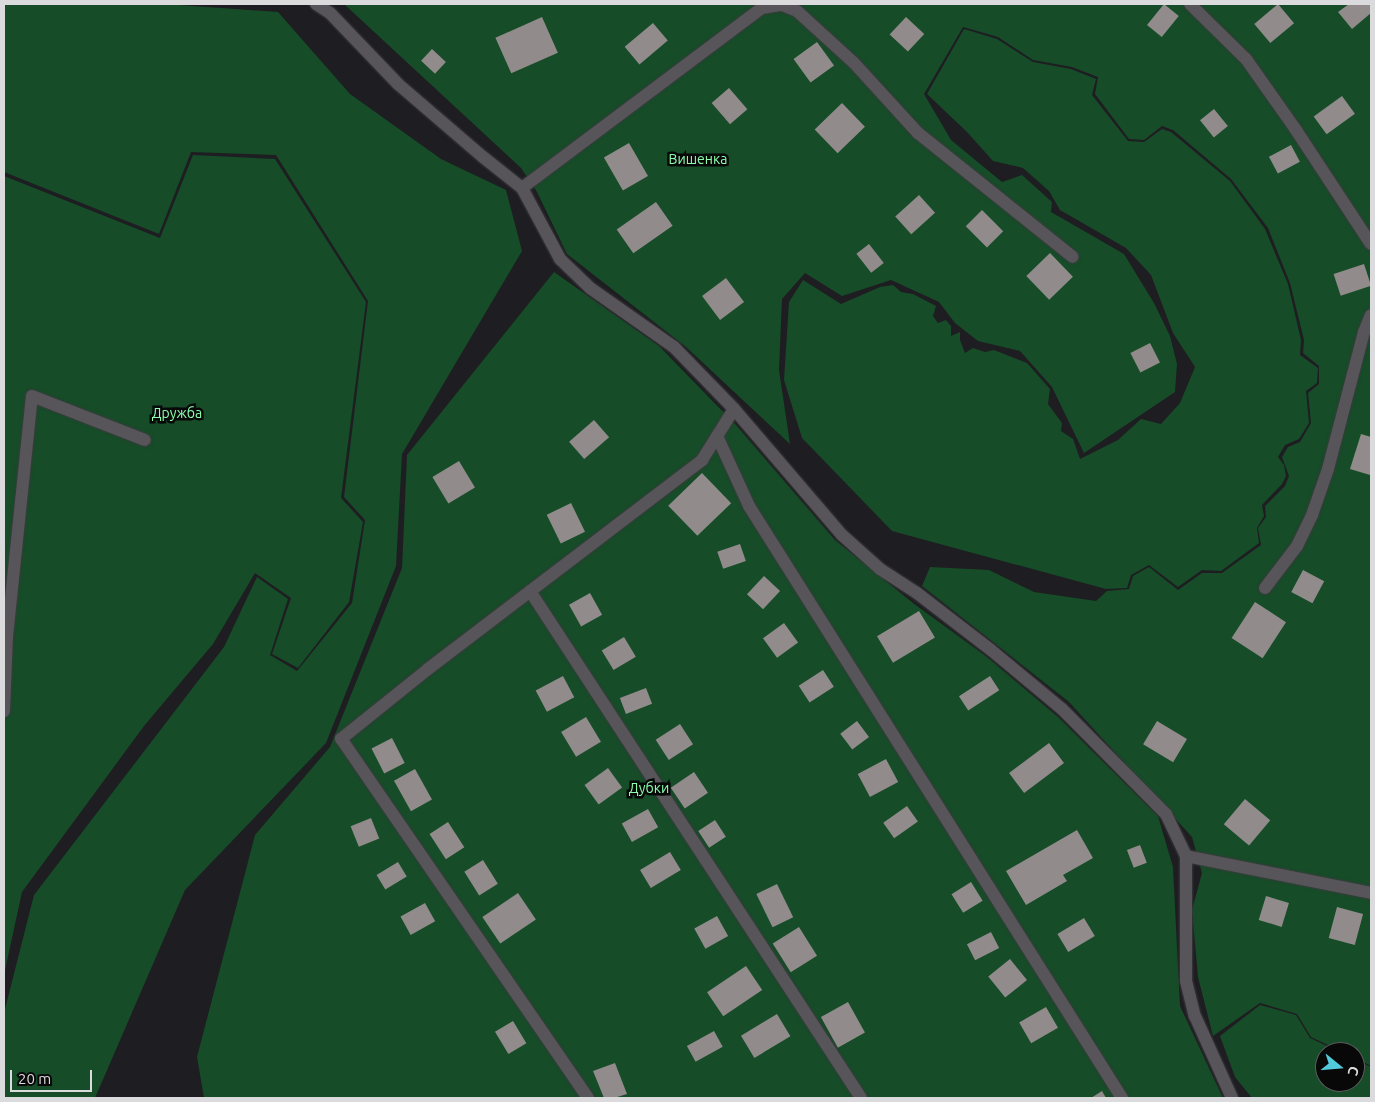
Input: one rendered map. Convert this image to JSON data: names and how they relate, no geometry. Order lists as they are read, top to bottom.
{
  "parks": ["Вишенка", "Дружба", "Дубки"],
  "scale_bar": "20 m",
  "north": "right"
}
